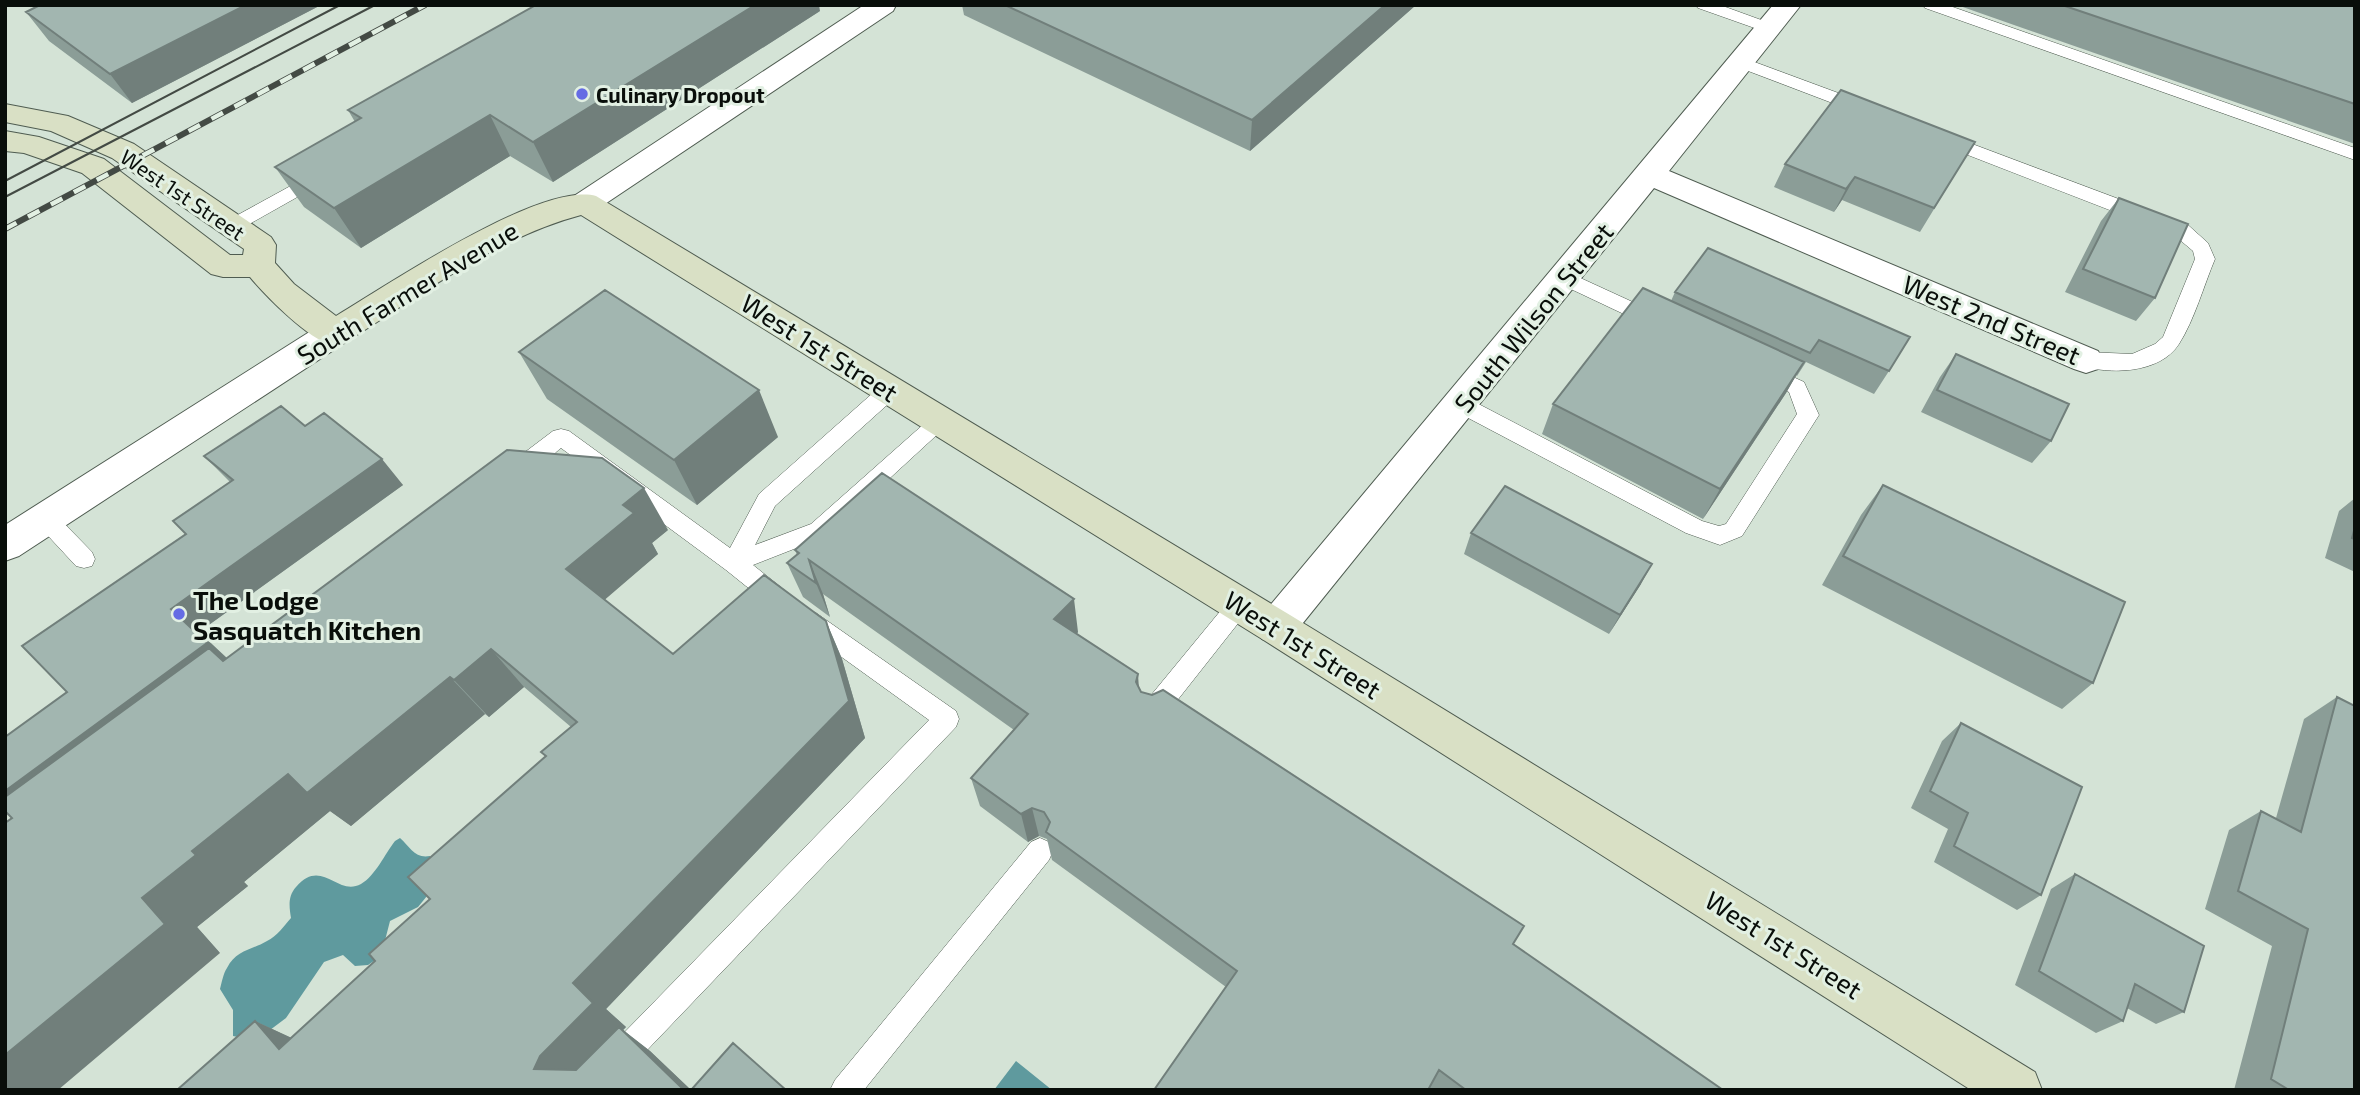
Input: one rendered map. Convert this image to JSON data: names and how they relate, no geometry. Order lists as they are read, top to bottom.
{
  "streets": {
    "street": [
      "West 1st Street",
      "South Farmer Avenue",
      "South Wilson Street",
      "West 2nd Street"
    ]
  },
  "crossings": [
    ["West 1st Street", "South Farmer Avenue"],
    ["West 1st Street", "South Wilson Street"],
    ["South Wilson Street", "West 2nd Street"]
  ],
  "places": ["Culinary Dropout", "The Lodge Sasquatch Kitchen"]
}
